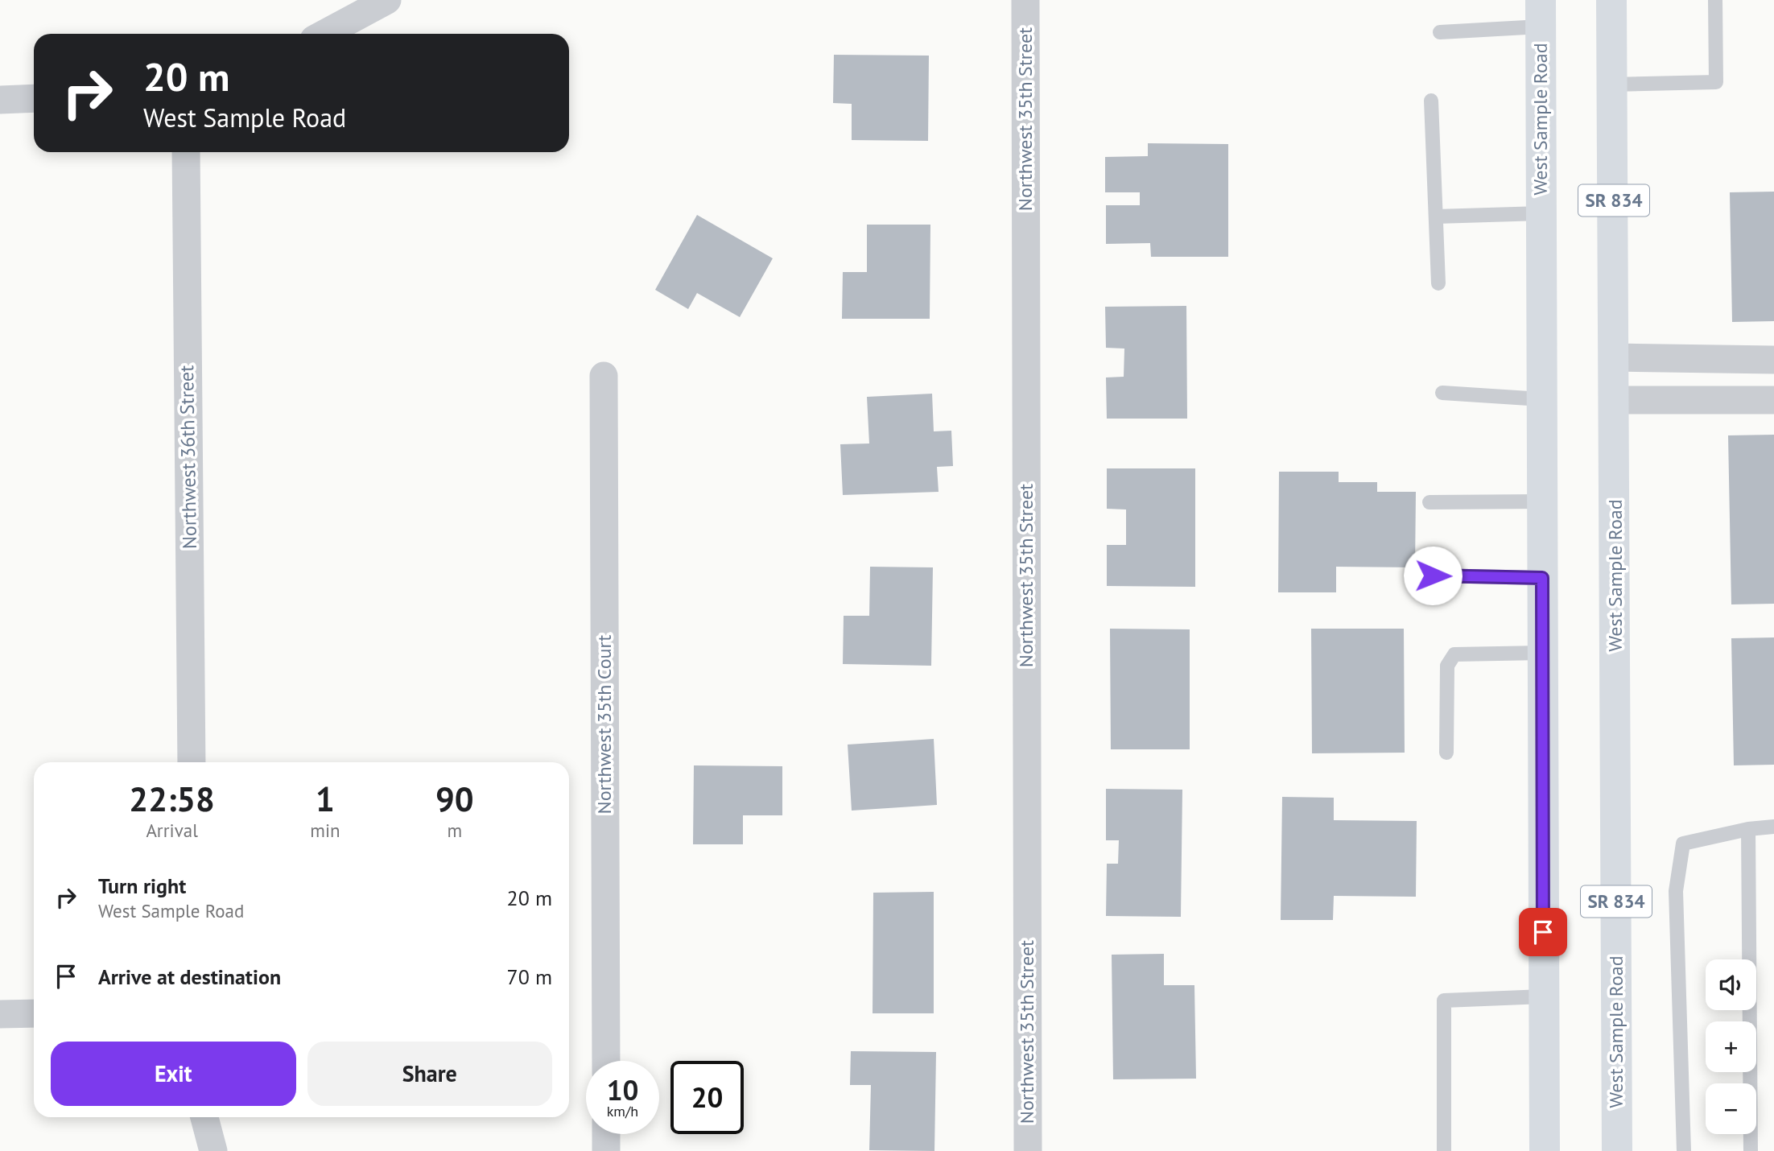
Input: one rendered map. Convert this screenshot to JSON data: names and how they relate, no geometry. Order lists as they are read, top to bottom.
{
  "streets": {
    "main road": ["West Sample Road", "SR 834"],
    "street": ["Northwest 35th Street", "Northwest 36th Street", "Northwest 35th Court"]
  },
  "page": {
    "turn": ["20 m", "West Sample Road"],
    "eta": [
      "22:58",
      "Arrival",
      "1",
      "min",
      "90",
      "m"
    ],
    "list": [
      {
        "name": "Turn right",
        "note": "West Sample Road",
        "value": "20 m"
      },
      {
        "name": "Arrive at destination",
        "value": "70 m"
      }
    ],
    "map_buttons": ["+", "−"],
    "buttons": ["Exit", "Share"],
    "speed": "10 km/h",
    "limit": "20"
  }
}
